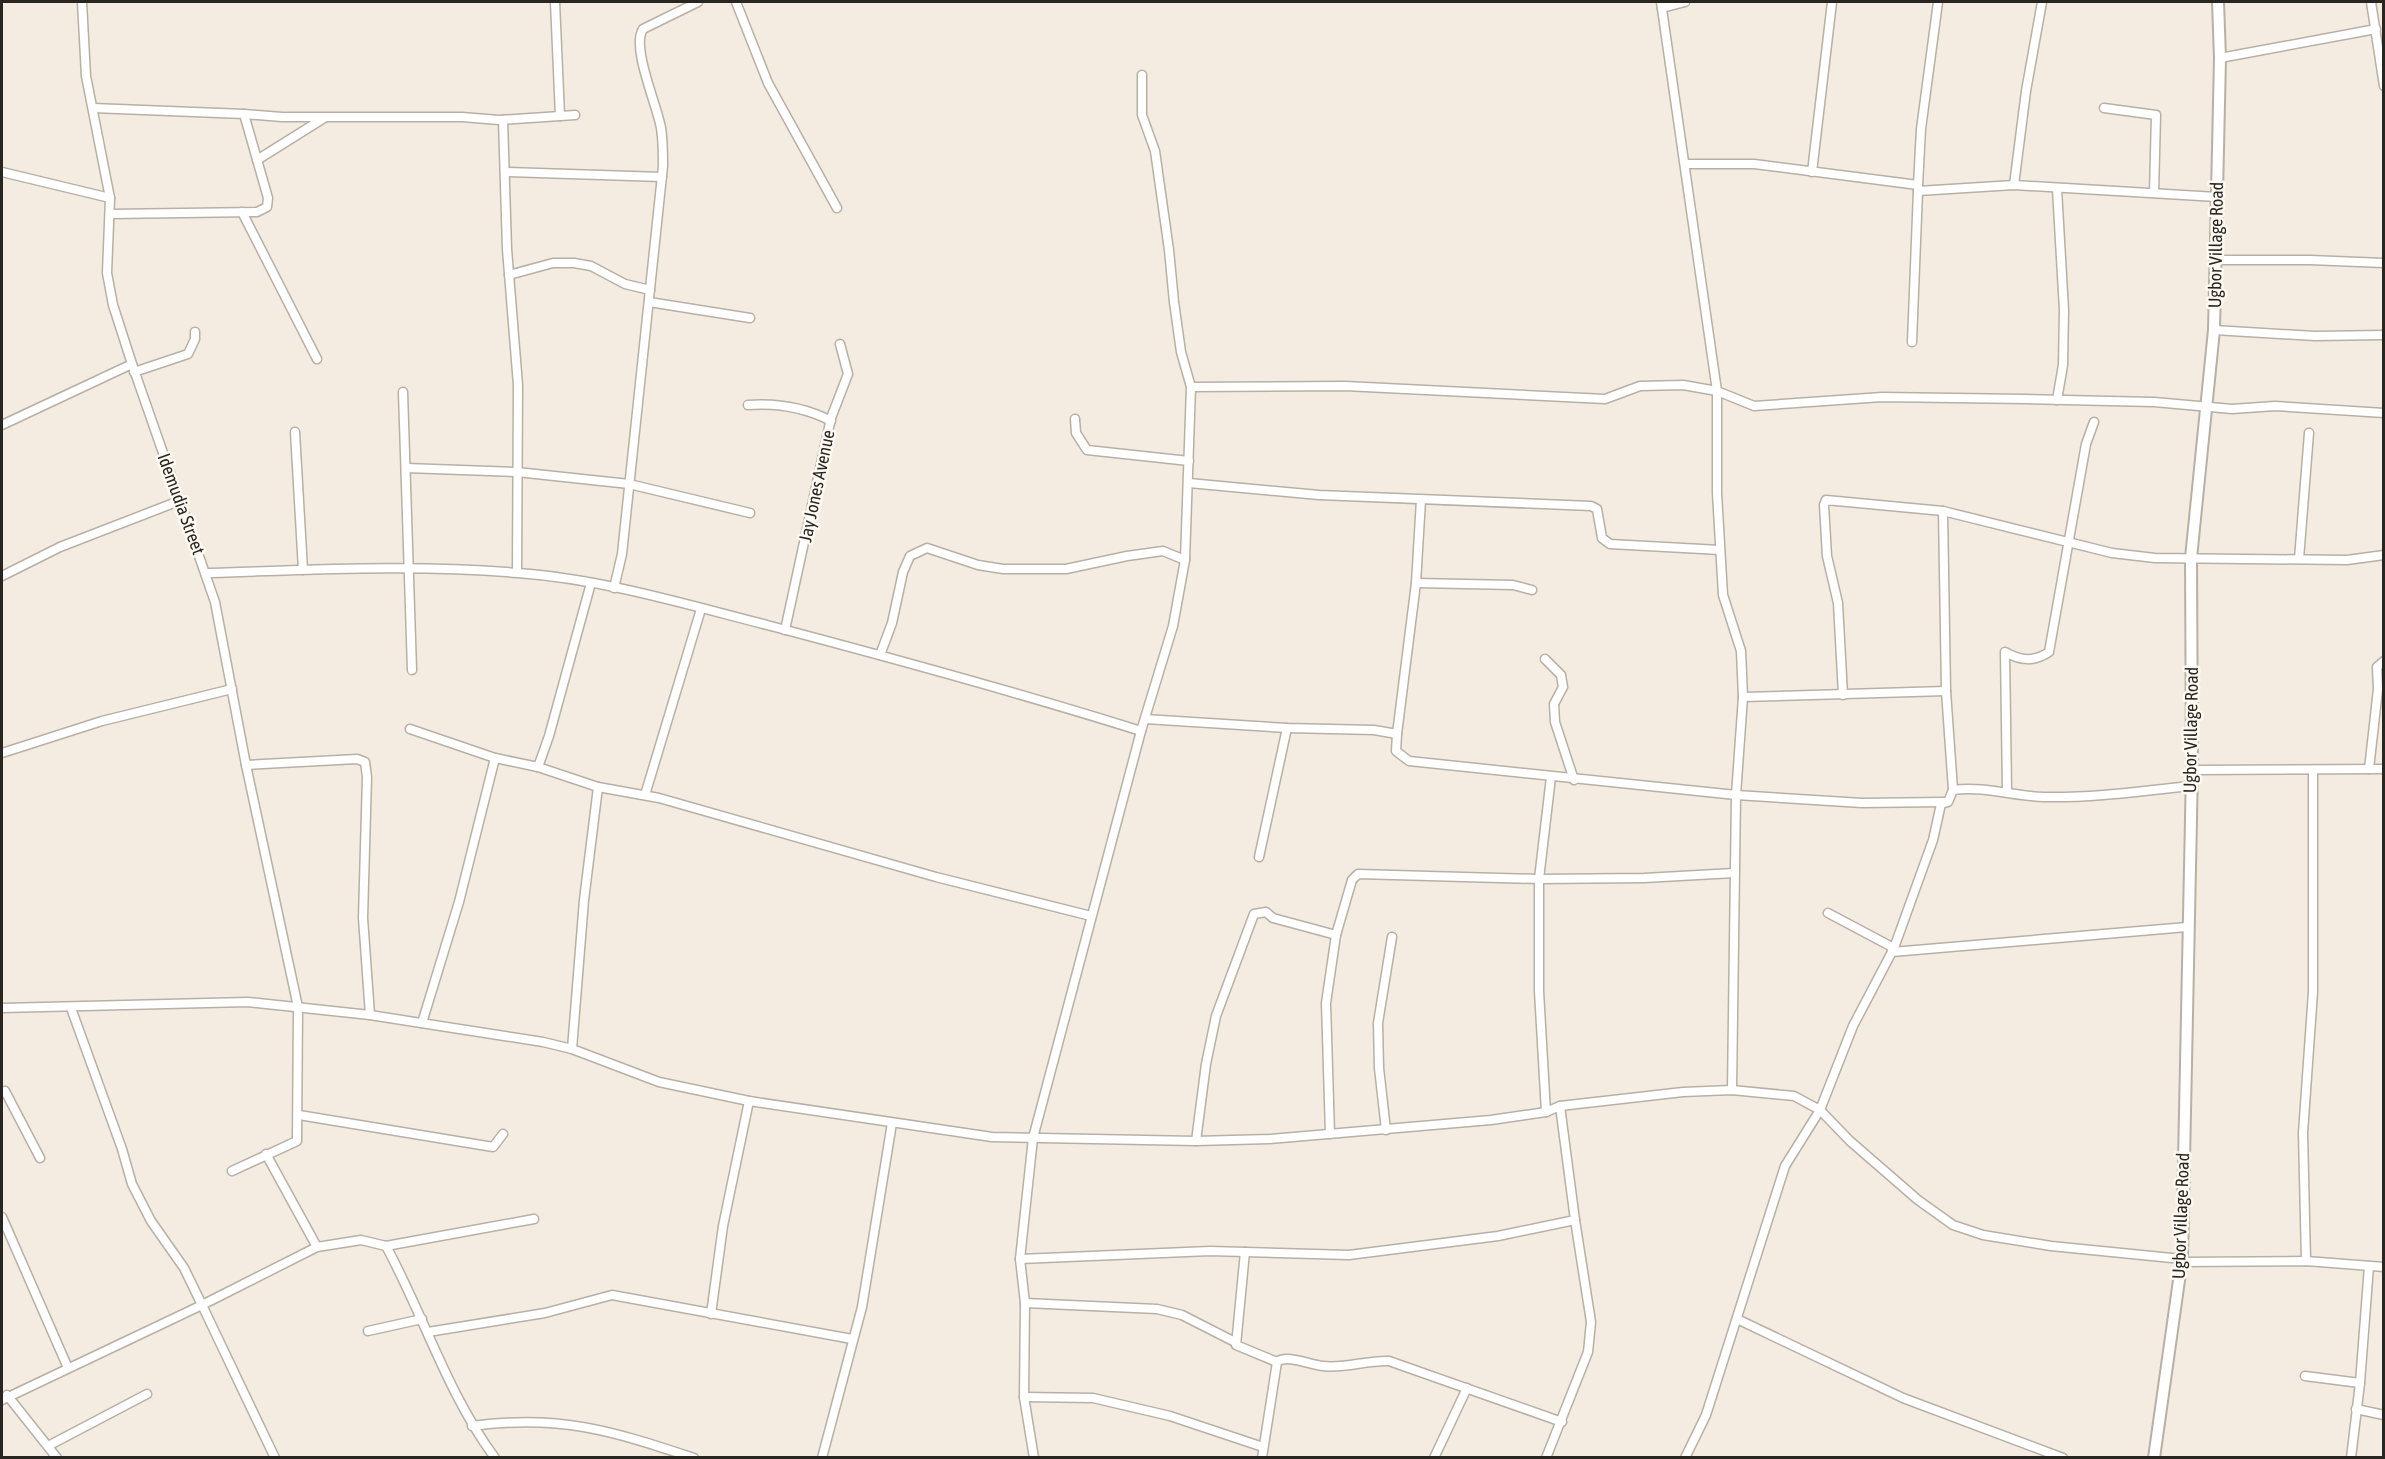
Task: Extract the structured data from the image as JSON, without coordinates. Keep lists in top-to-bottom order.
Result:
{
  "streets": {
    "street": ["Ugbor Village Road", "Jay Jones Avenue", "Idemudia Street"]
  }
}
